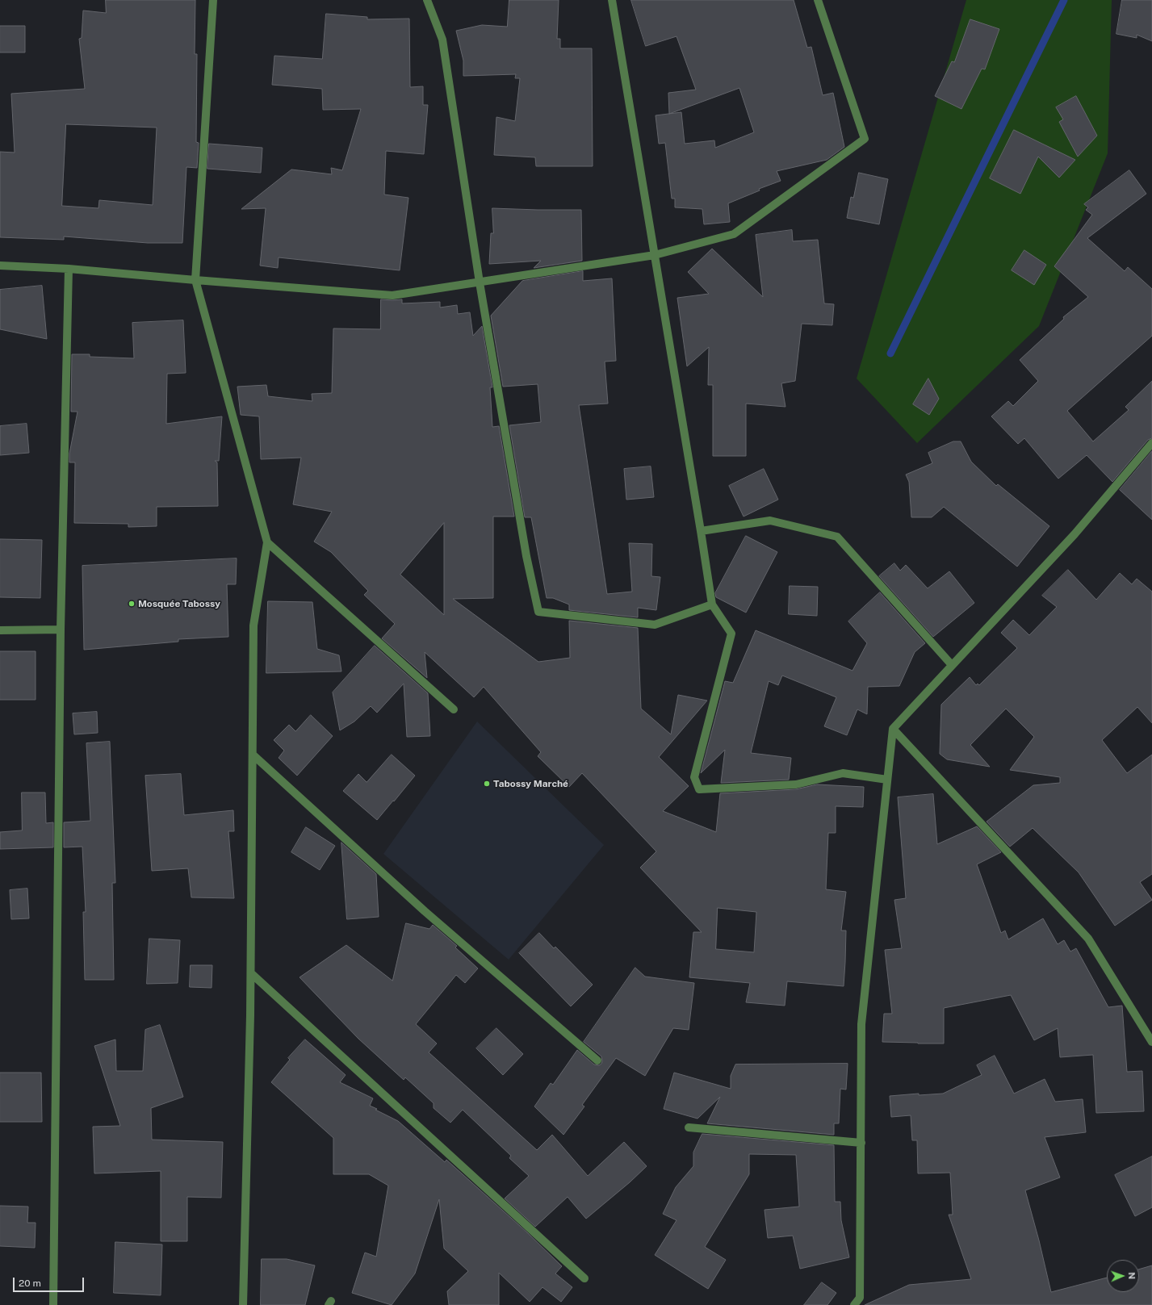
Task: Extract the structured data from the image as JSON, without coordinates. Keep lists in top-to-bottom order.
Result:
{
  "places": ["Mosquée Tabossy", "Tabossy Marché"],
  "scale_bar": "20 m",
  "north": "right"
}
